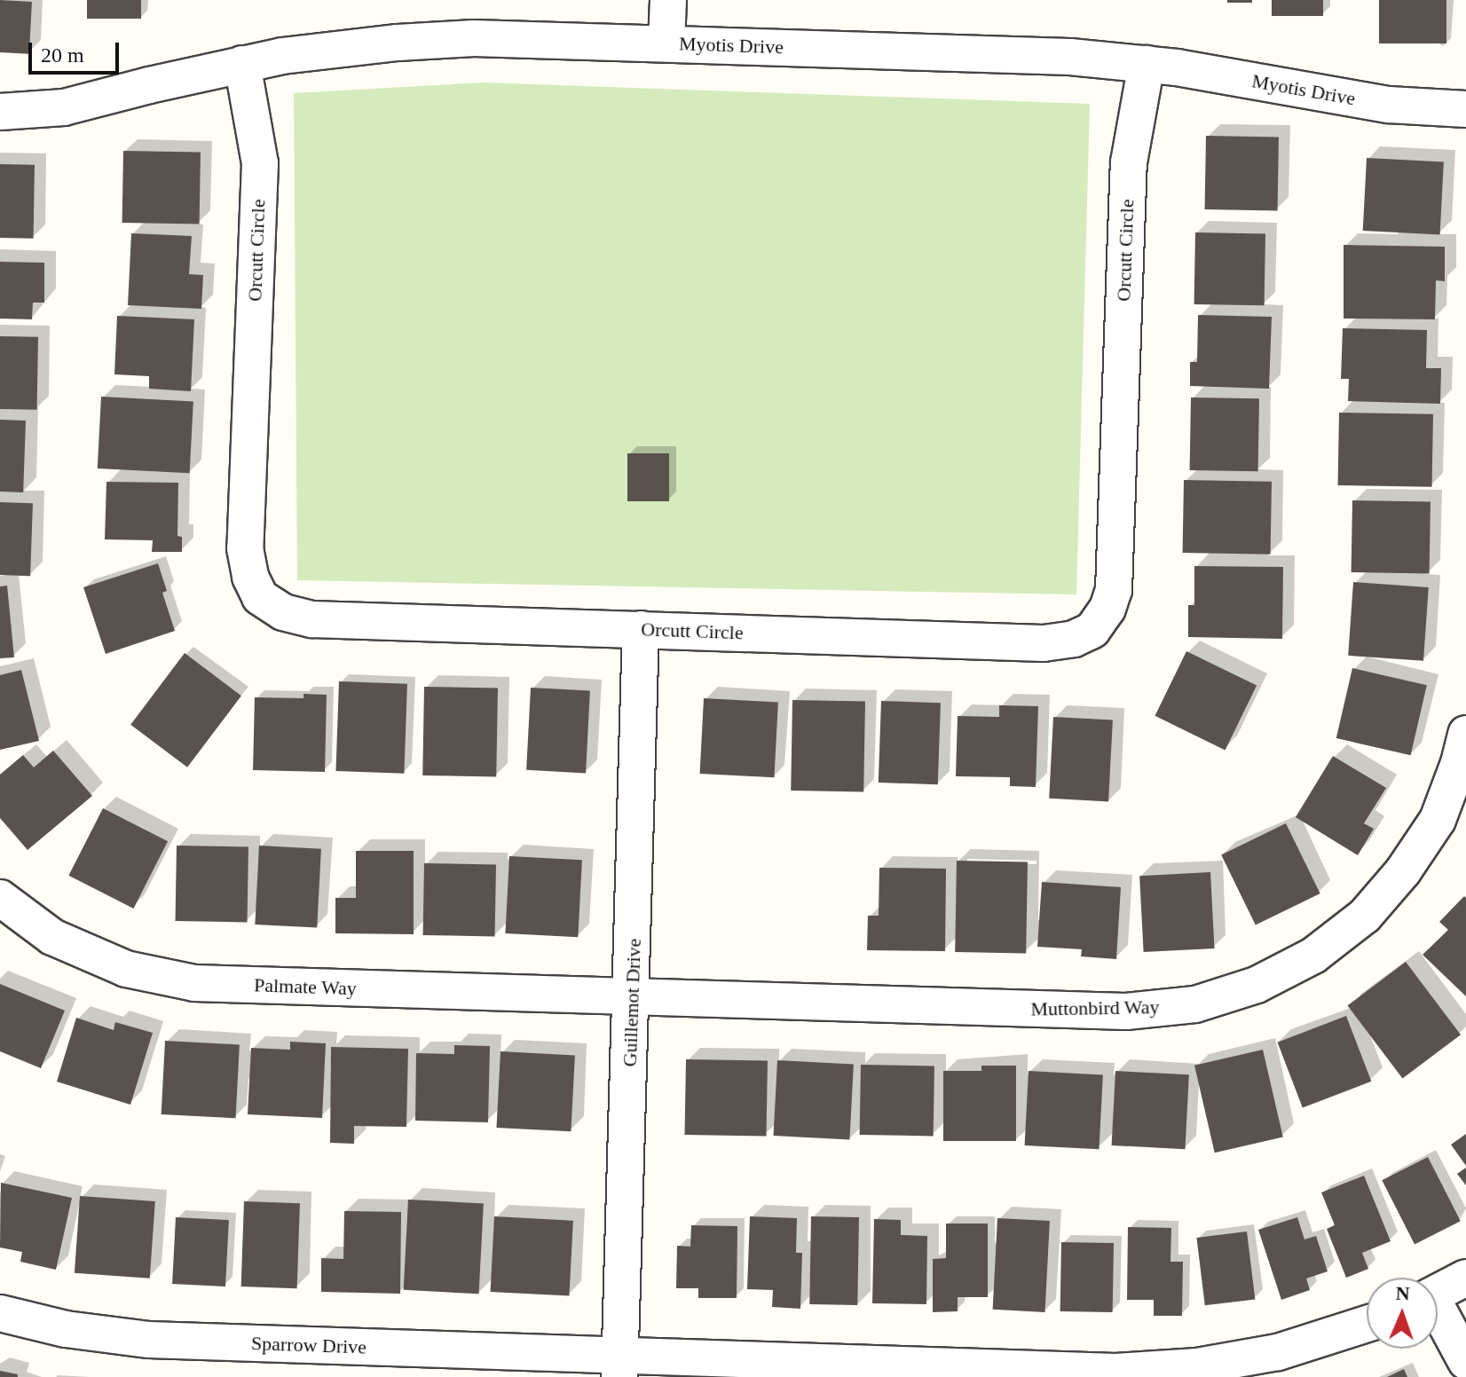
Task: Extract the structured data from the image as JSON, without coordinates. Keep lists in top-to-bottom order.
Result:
{
  "streets": {
    "street": [
      "Myotis Drive",
      "Orcutt Circle",
      "Palmate Way",
      "Guillemot Drive",
      "Muttonbird Way",
      "Sparrow Drive"
    ]
  },
  "crossings": [
    ["Myotis Drive", "Orcutt Circle"],
    ["Orcutt Circle", "Guillemot Drive"],
    ["Palmate Way", "Guillemot Drive"],
    ["Palmate Way", "Muttonbird Way"],
    ["Guillemot Drive", "Muttonbird Way"],
    ["Guillemot Drive", "Sparrow Drive"]
  ],
  "scale_bar": "20 m",
  "north": "top"
}
